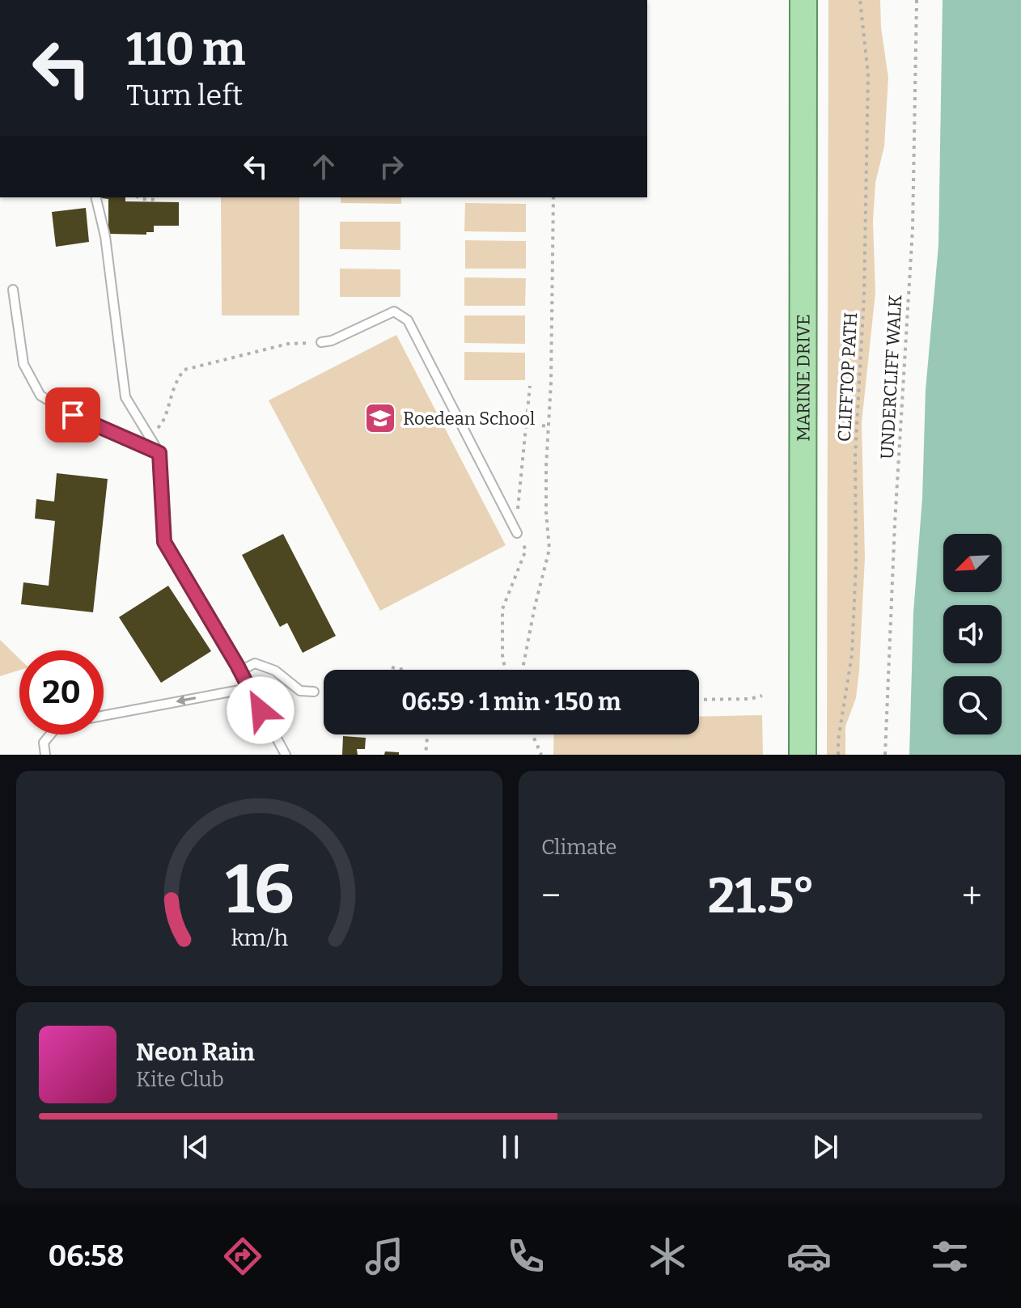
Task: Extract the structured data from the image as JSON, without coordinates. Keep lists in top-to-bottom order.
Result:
{
  "streets": {
    "main road": ["MARINE DRIVE"],
    "path": ["CLIFFTOP PATH", "UNDERCLIFF WALK"]
  },
  "places": {
    "school or university": ["Roedean School"]
  },
  "north": "bottom left",
  "page": {
    "turn": ["110 m", "Turn left"],
    "limit": "20",
    "trip": "06:59 · 1 min · 150 m",
    "tile": "Climate",
    "heat": ["−", "21.5°", "+"],
    "song": ["Neon Rain", "Kite Club"],
    "tabs": "06:58",
    "gauge": ["16", "km/h"]
  }
}
